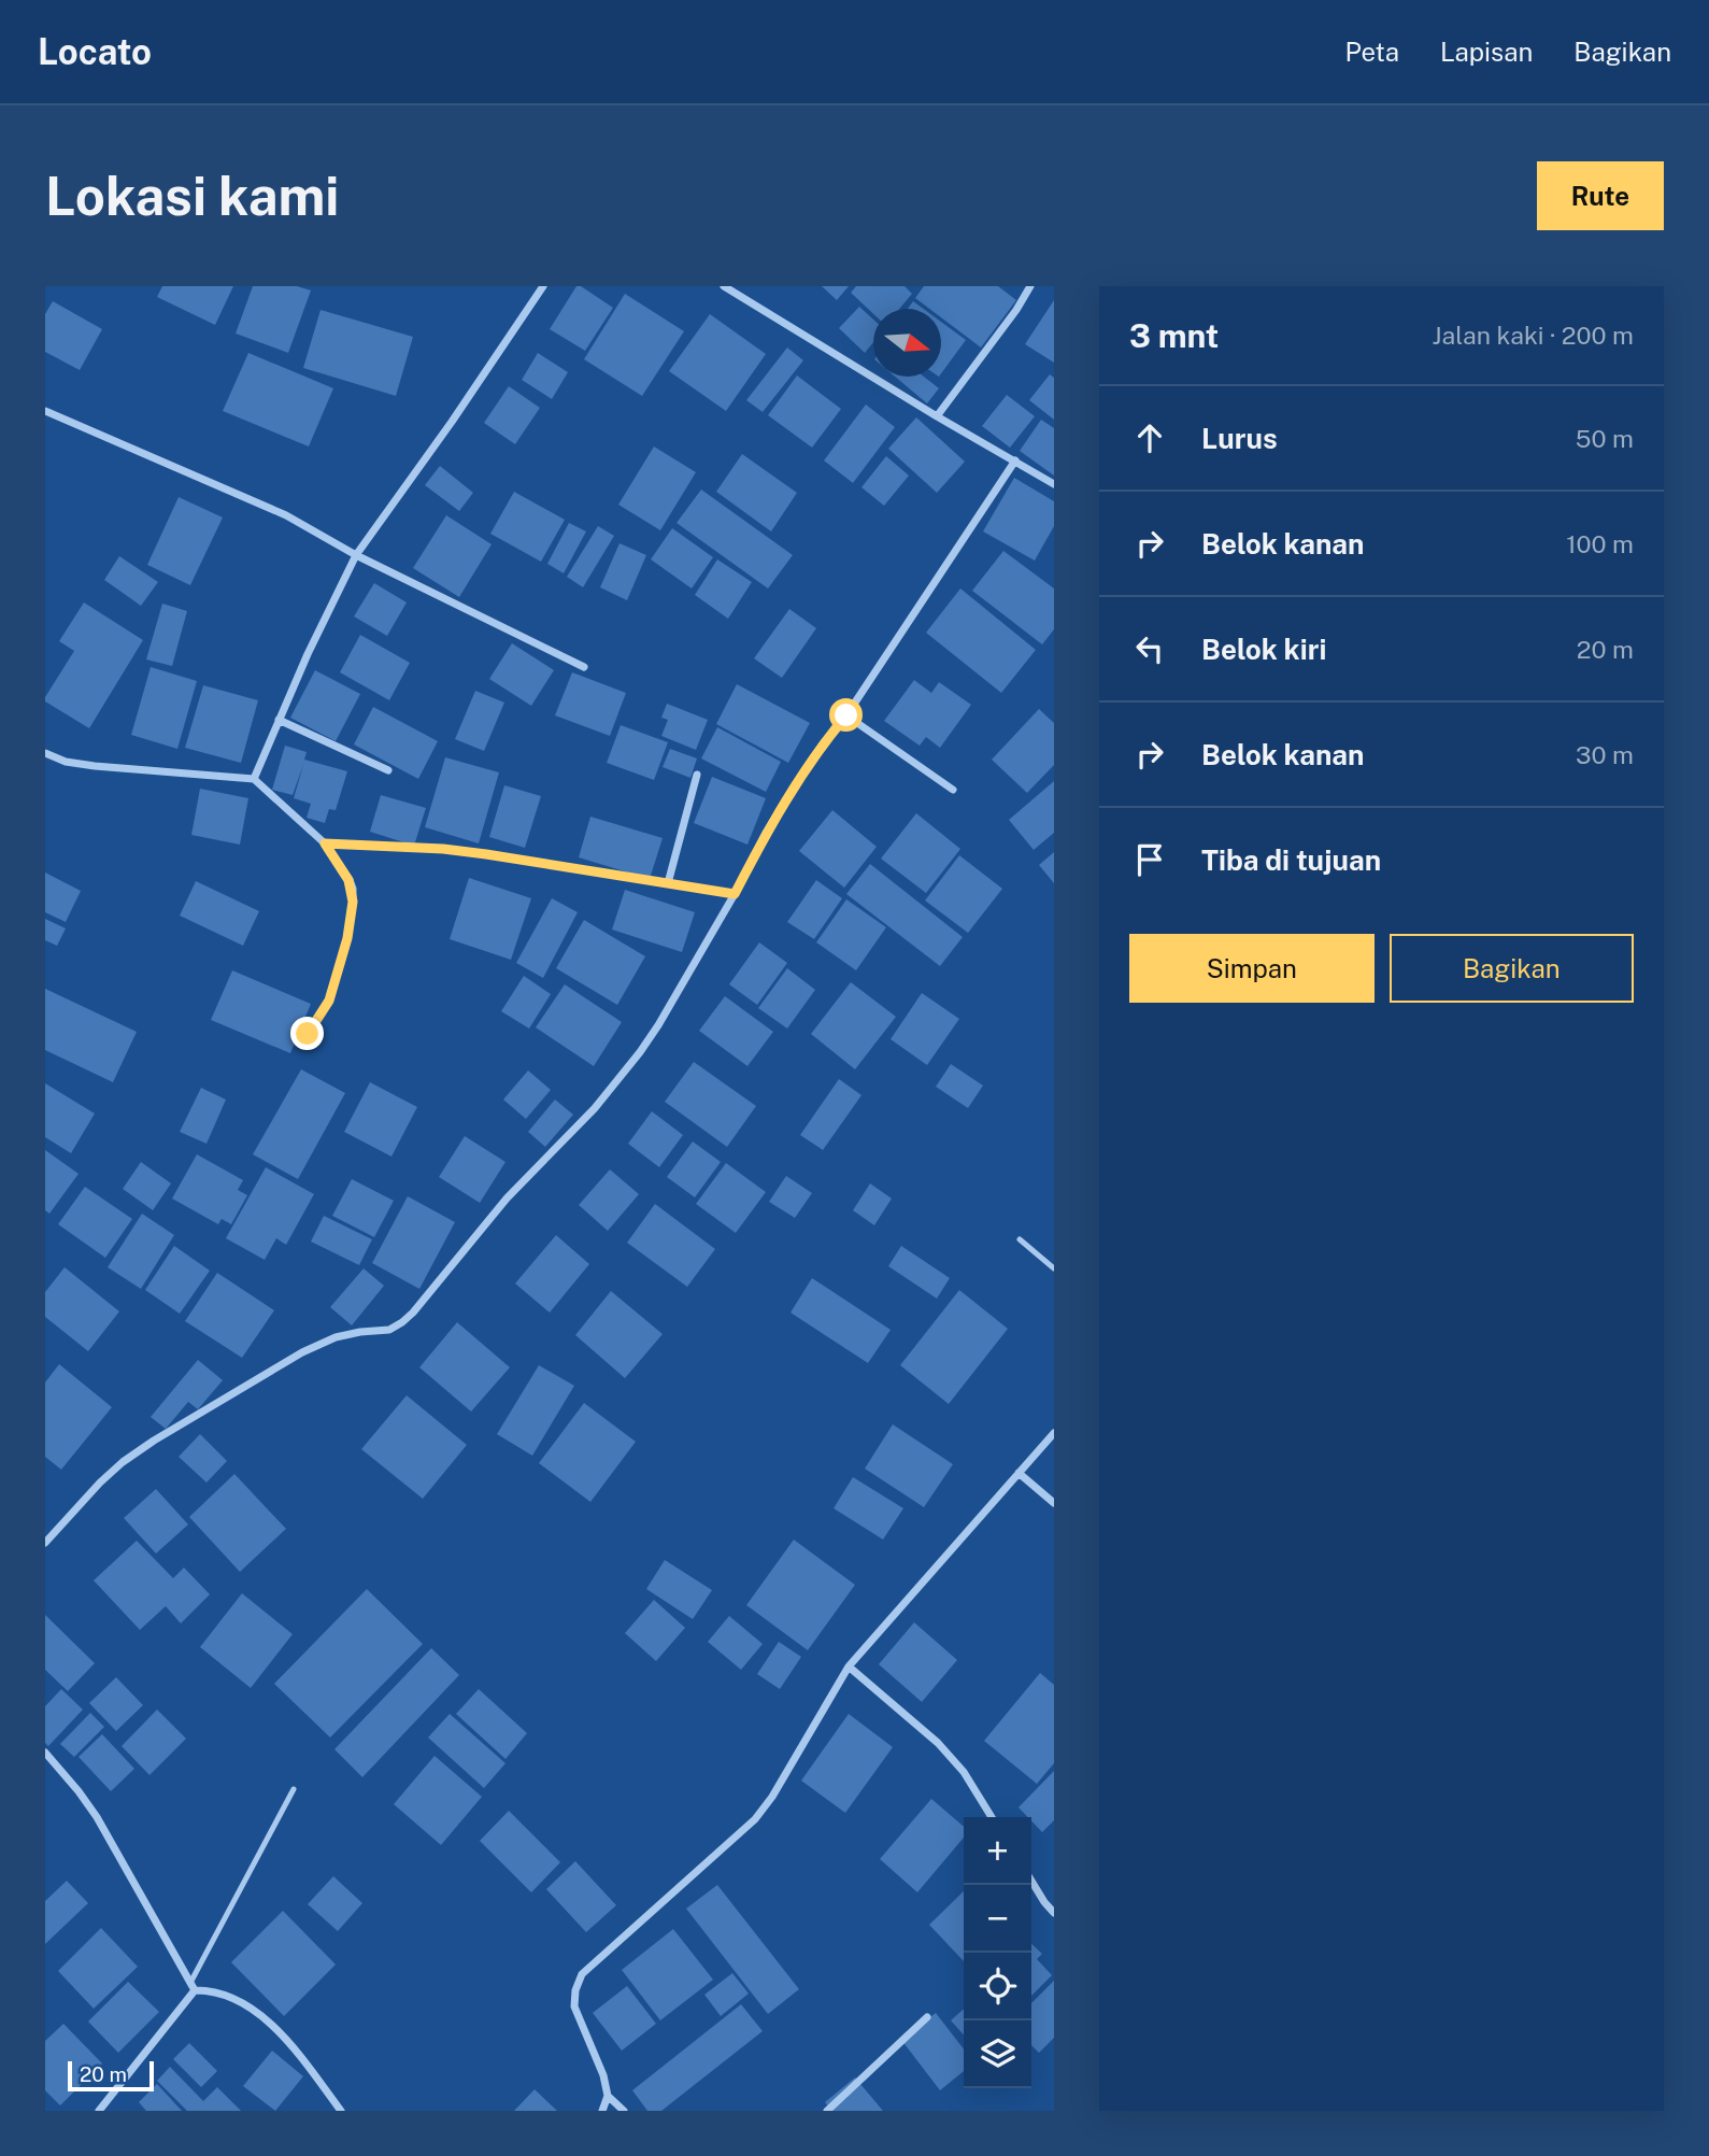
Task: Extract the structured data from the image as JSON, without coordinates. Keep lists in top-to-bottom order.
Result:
{
  "scale_bar": "20 m",
  "north": "right",
  "page": {
    "header": "Locato",
    "nav": ["Peta", "Lapisan", "Bagikan"],
    "buttons": [
      "Rute",
      ["Simpan", "Bagikan"]
    ],
    "title": "Lokasi kami",
    "heading": ["3 mnt", "Jalan kaki · 200 m"],
    "list": [
      ["Lurus", "50 m"],
      ["Belok kanan", "100 m"],
      ["Belok kiri", "20 m"],
      ["Belok kanan", "30 m"],
      "Tiba di tujuan"
    ],
    "map_buttons": ["+", "−"],
    "scale": "20 m"
  }
}
